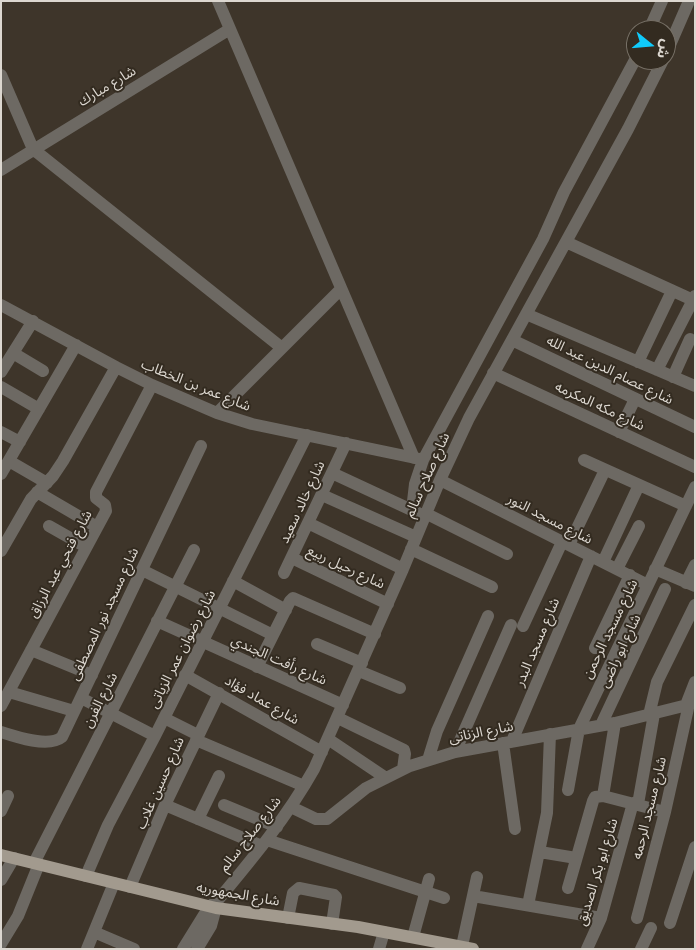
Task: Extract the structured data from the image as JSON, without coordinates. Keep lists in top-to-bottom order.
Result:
{
  "streets": {
    "main road": ["شارع الجمهوريه"],
    "street": [
      "شارع مبارك",
      "شارع عصام الدين عبد الله",
      "شارع عمر بن الخطاب",
      "شارع مكه المكرمه",
      "شارع صلاح سالم",
      "شارع خالد سعيد",
      "شارع مسجد النور",
      "شارع فتحي عبد الرزاق",
      "شارع رحيل ربيع",
      "شارع مسجد نور المصطفى",
      "شارع مسجد الرحمن",
      "شارع مسجد البدر",
      "شارع رضوان عمر الزياتى",
      "شارع ابو راضى",
      "شارع رأفت الجندي",
      "شارع الفرن",
      "شارع عماد فؤاد",
      "شارع الزناتى",
      "شارع حسين غلاب",
      "شارع مسجد الرحمه",
      "شارع ابو بكر الصديق"
    ]
  },
  "crossings": [
    ["شارع عصام الدين عبد الله", "شارع صلاح سالم"],
    ["شارع عمر بن الخطاب", "شارع خالد سعيد"],
    ["شارع عمر بن الخطاب", "شارع فتحي عبد الرزاق"],
    ["شارع عمر بن الخطاب", "شارع رضوان عمر الزياتى"],
    ["شارع مكه المكرمه", "شارع صلاح سالم"],
    ["شارع صلاح سالم", "شارع مسجد النور"],
    ["شارع صلاح سالم", "شارع رحيل ربيع"],
    ["شارع صلاح سالم", "شارع رأفت الجندي"],
    ["شارع صلاح سالم", "شارع عماد فؤاد"],
    ["شارع صلاح سالم", "شارع الزناتى"],
    ["شارع صلاح سالم", "شارع الجمهوريه"],
    ["شارع خالد سعيد", "شارع رحيل ربيع"],
    ["شارع مسجد النور", "شارع مسجد الرحمن"],
    ["شارع مسجد النور", "شارع مسجد البدر"],
    ["شارع مسجد الرحمن", "شارع الزناتى"],
    ["شارع مسجد البدر", "شارع الزناتى"],
    ["شارع رضوان عمر الزياتى", "شارع رأفت الجندي"],
    ["شارع رضوان عمر الزياتى", "شارع عماد فؤاد"],
    ["شارع رضوان عمر الزياتى", "شارع الجمهوريه"],
    ["شارع ابو راضى", "شارع الزناتى"],
    ["شارع رأفت الجندي", "شارع الفرن"],
    ["شارع الفرن", "شارع الجمهوريه"],
    ["شارع عماد فؤاد", "شارع حسين غلاب"],
    ["شارع الزناتى", "شارع مسجد الرحمه"],
    ["شارع الزناتى", "شارع ابو بكر الصديق"],
    ["شارع حسين غلاب", "شارع الجمهوريه"]
  ],
  "north": "right"
}
